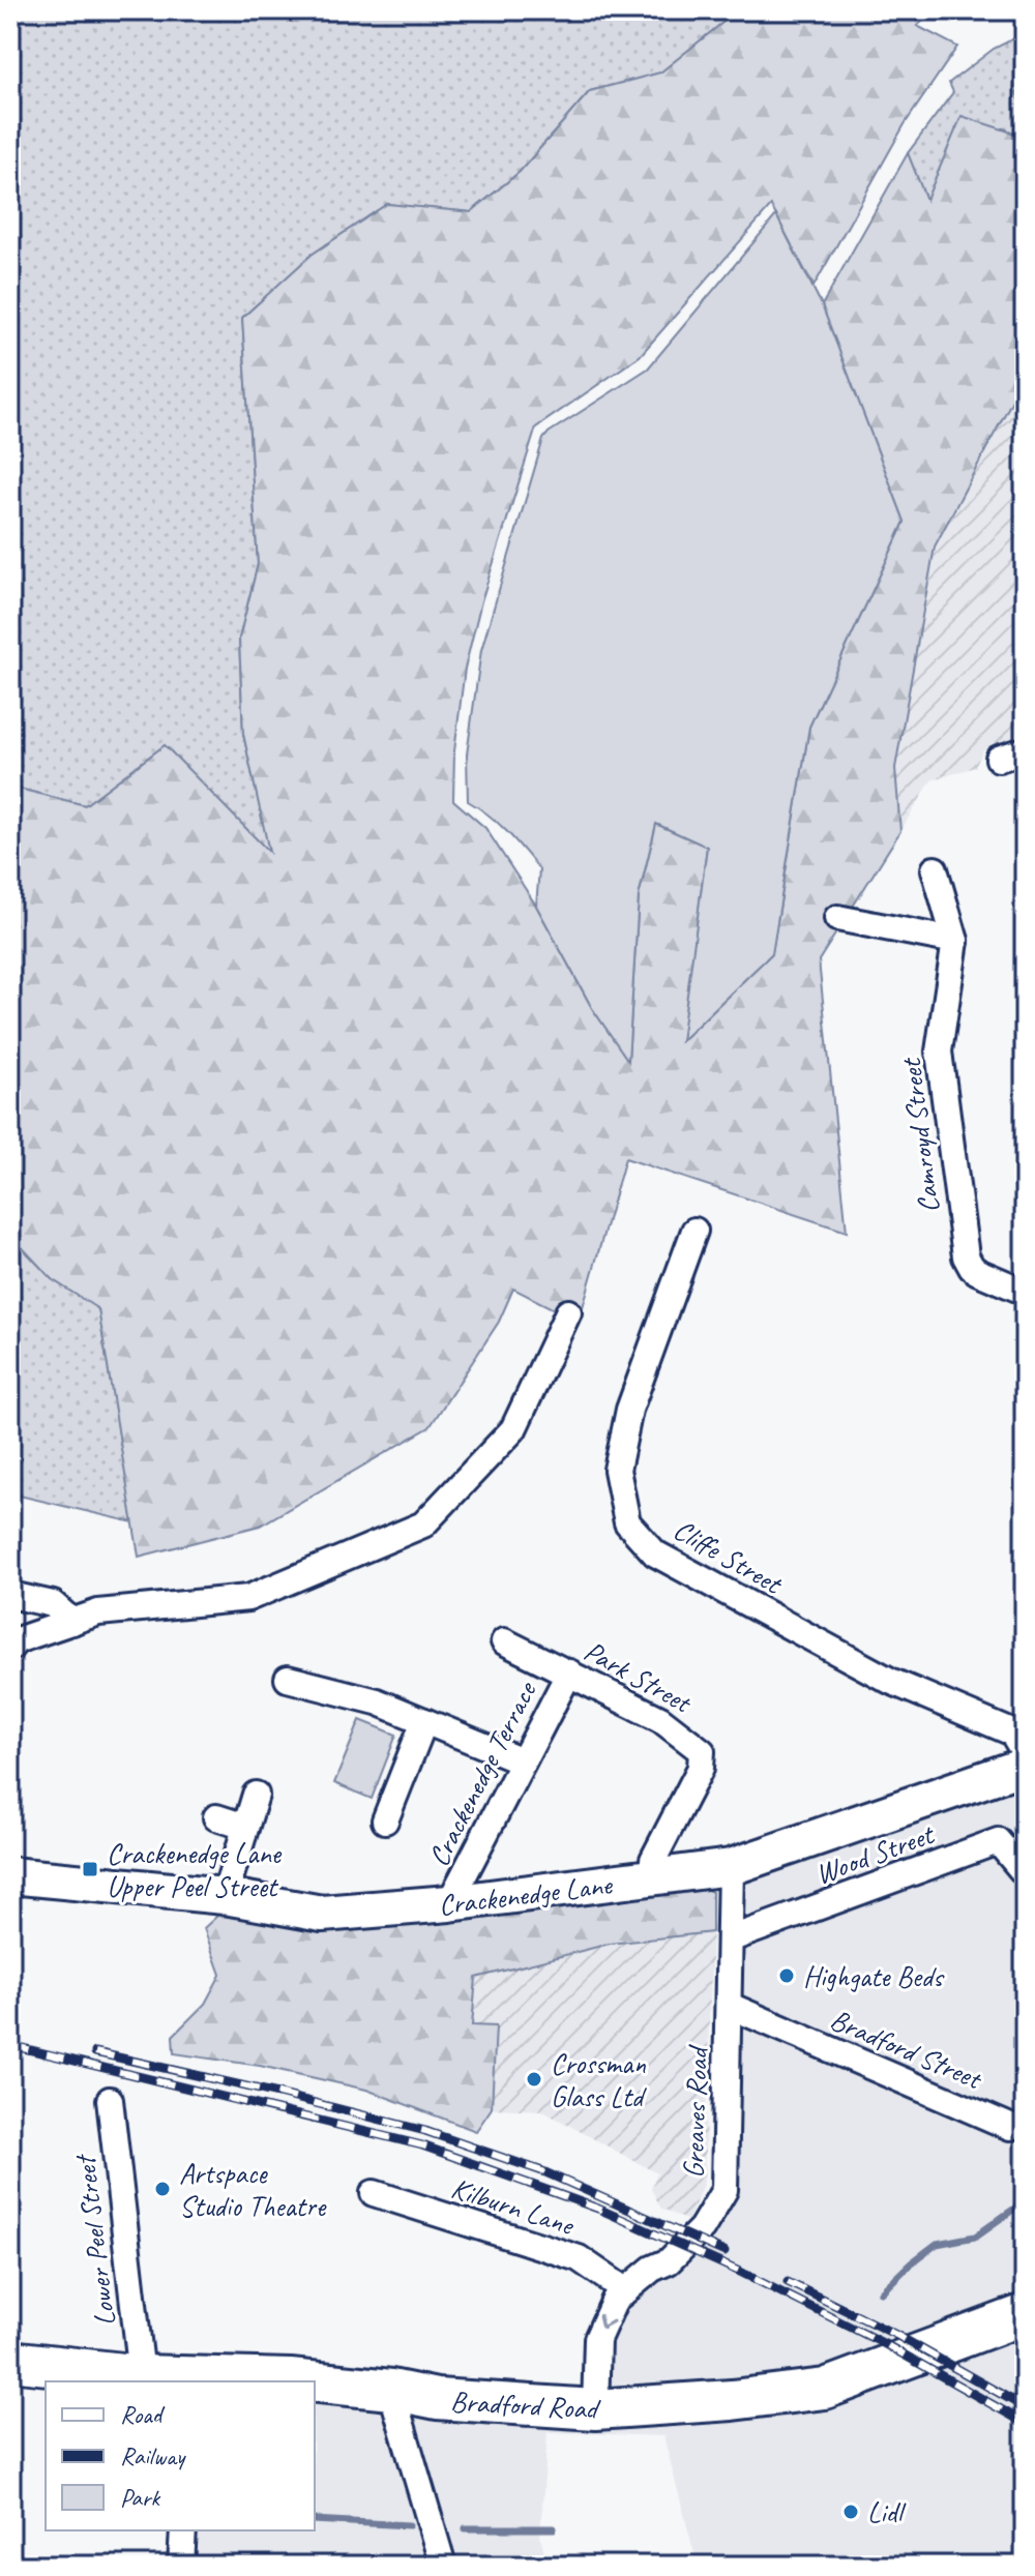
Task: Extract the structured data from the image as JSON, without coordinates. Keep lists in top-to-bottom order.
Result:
{
  "streets": {
    "main road": ["Bradford Road"],
    "street": [
      "Camroyd Street",
      "Cliffe Street",
      "Park Street",
      "Crackenedge Terrace",
      "Wood Street",
      "Crackenedge Lane",
      "Bradford Street",
      "Greaves Road",
      "Kilburn Lane",
      "Lower Peel Street"
    ]
  },
  "crossings": [
    ["Park Street", "Crackenedge Terrace"],
    ["Park Street", "Crackenedge Lane"],
    ["Crackenedge Terrace", "Crackenedge Lane"],
    ["Wood Street", "Greaves Road"],
    ["Crackenedge Lane", "Greaves Road"],
    ["Bradford Street", "Greaves Road"],
    ["Greaves Road", "Kilburn Lane"],
    ["Greaves Road", "Bradford Road"],
    ["Lower Peel Street", "Bradford Road"]
  ],
  "places": {
    "transit": ["Crackenedge Lane Upper Peel Street"],
    "other": [
      "Highgate Beds",
      "Crossman Glass Ltd",
      "Artspace Studio Theatre",
      "Lidl"
    ]
  },
  "legend": ["Road", "Railway", "Park"]
}
